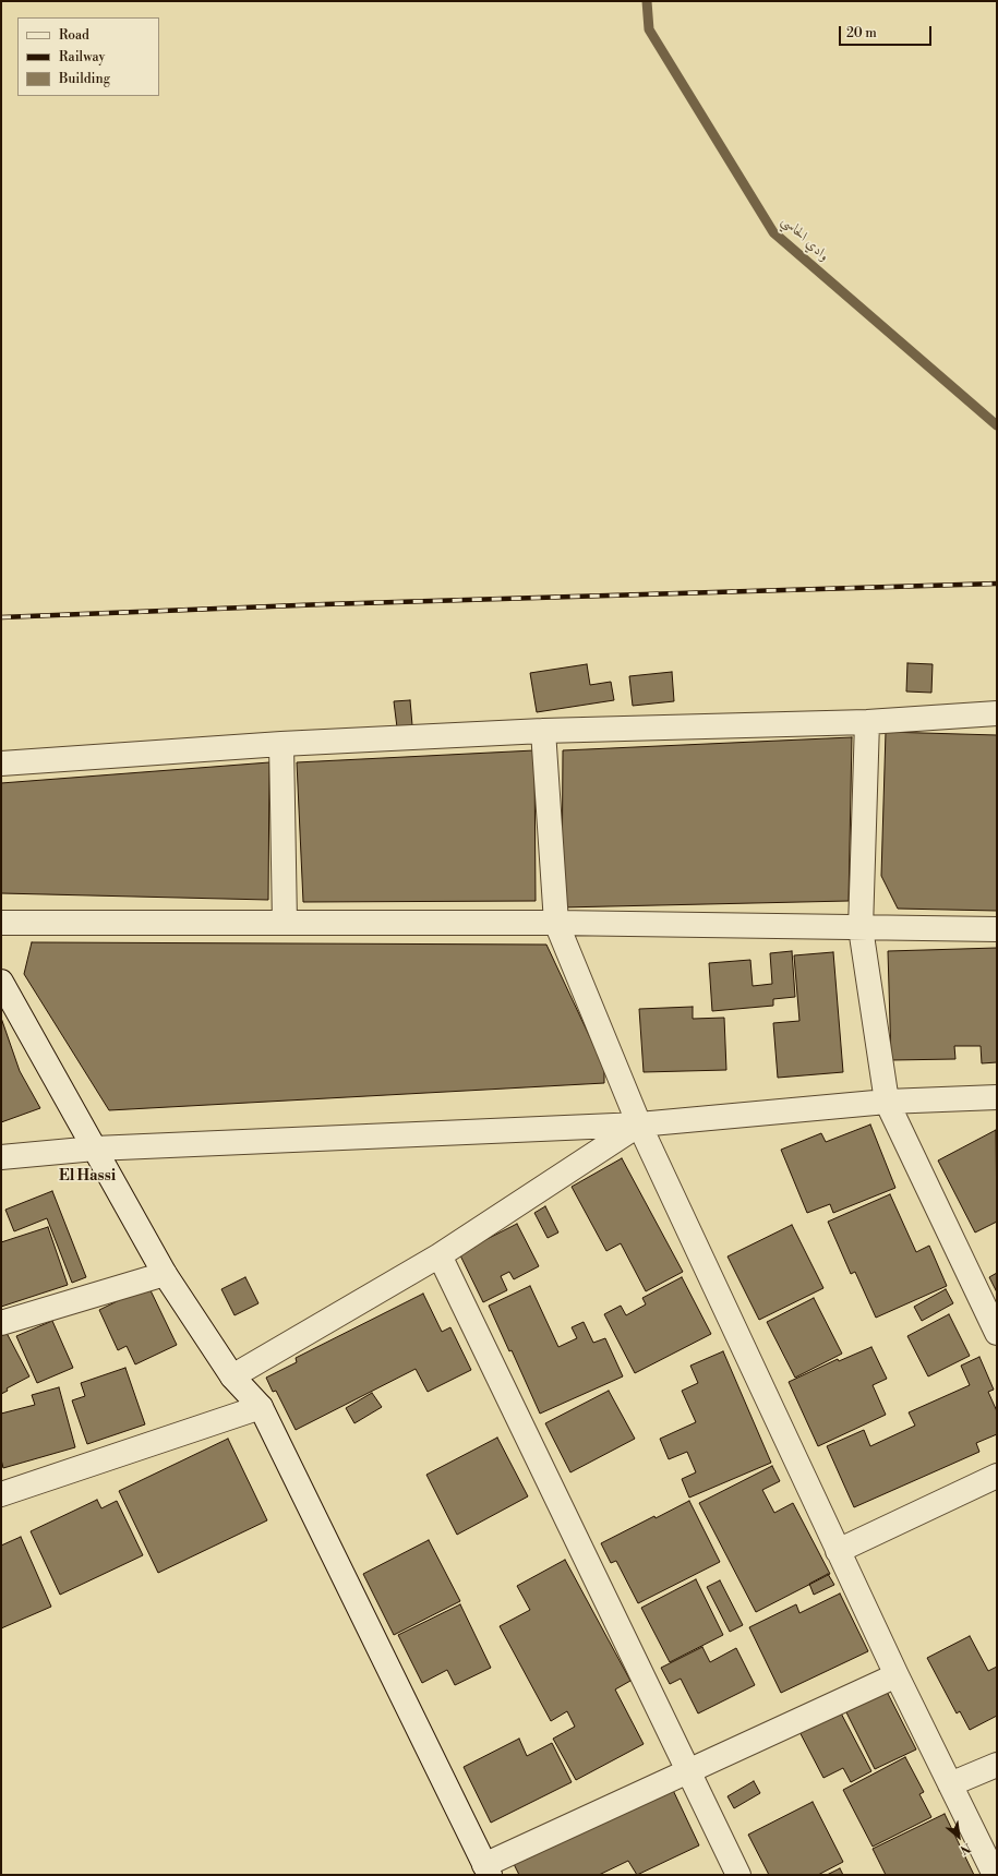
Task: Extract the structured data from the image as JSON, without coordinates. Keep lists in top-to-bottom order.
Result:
{
  "districts": ["El Hassi"],
  "water": ["وادي الحاسي"],
  "legend": ["Road", "Railway", "Building"],
  "scale_bar": "20 m",
  "north": "bottom right"
}
